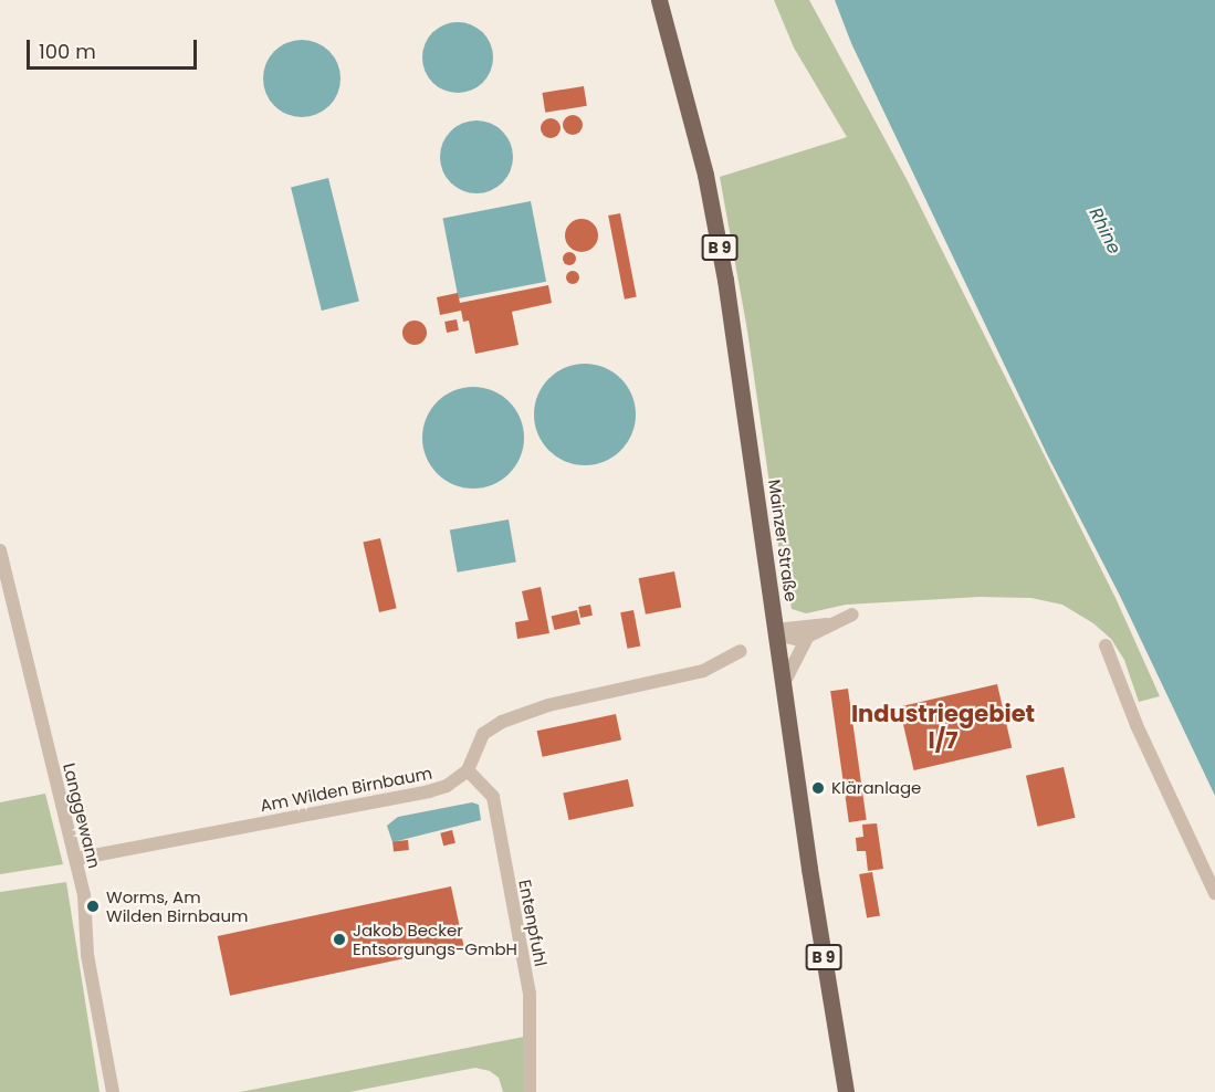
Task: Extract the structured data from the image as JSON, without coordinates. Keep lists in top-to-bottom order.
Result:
{
  "streets": {
    "main road": ["B 9", "Mainzer Straße"],
    "street": ["Am Wilden Birnbaum", "Langgewann", "Entenpfuhl"]
  },
  "crossings": [
    ["Am Wilden Birnbaum", "Langgewann"],
    ["Am Wilden Birnbaum", "Entenpfuhl"]
  ],
  "districts": ["Industriegebiet I/7"],
  "water": ["Rhine"],
  "places": ["Kläranlage", "Worms, Am Wilden Birnbaum", "Jakob Becker Entsorgungs-GmbH"],
  "scale_bar": "100 m"
}
